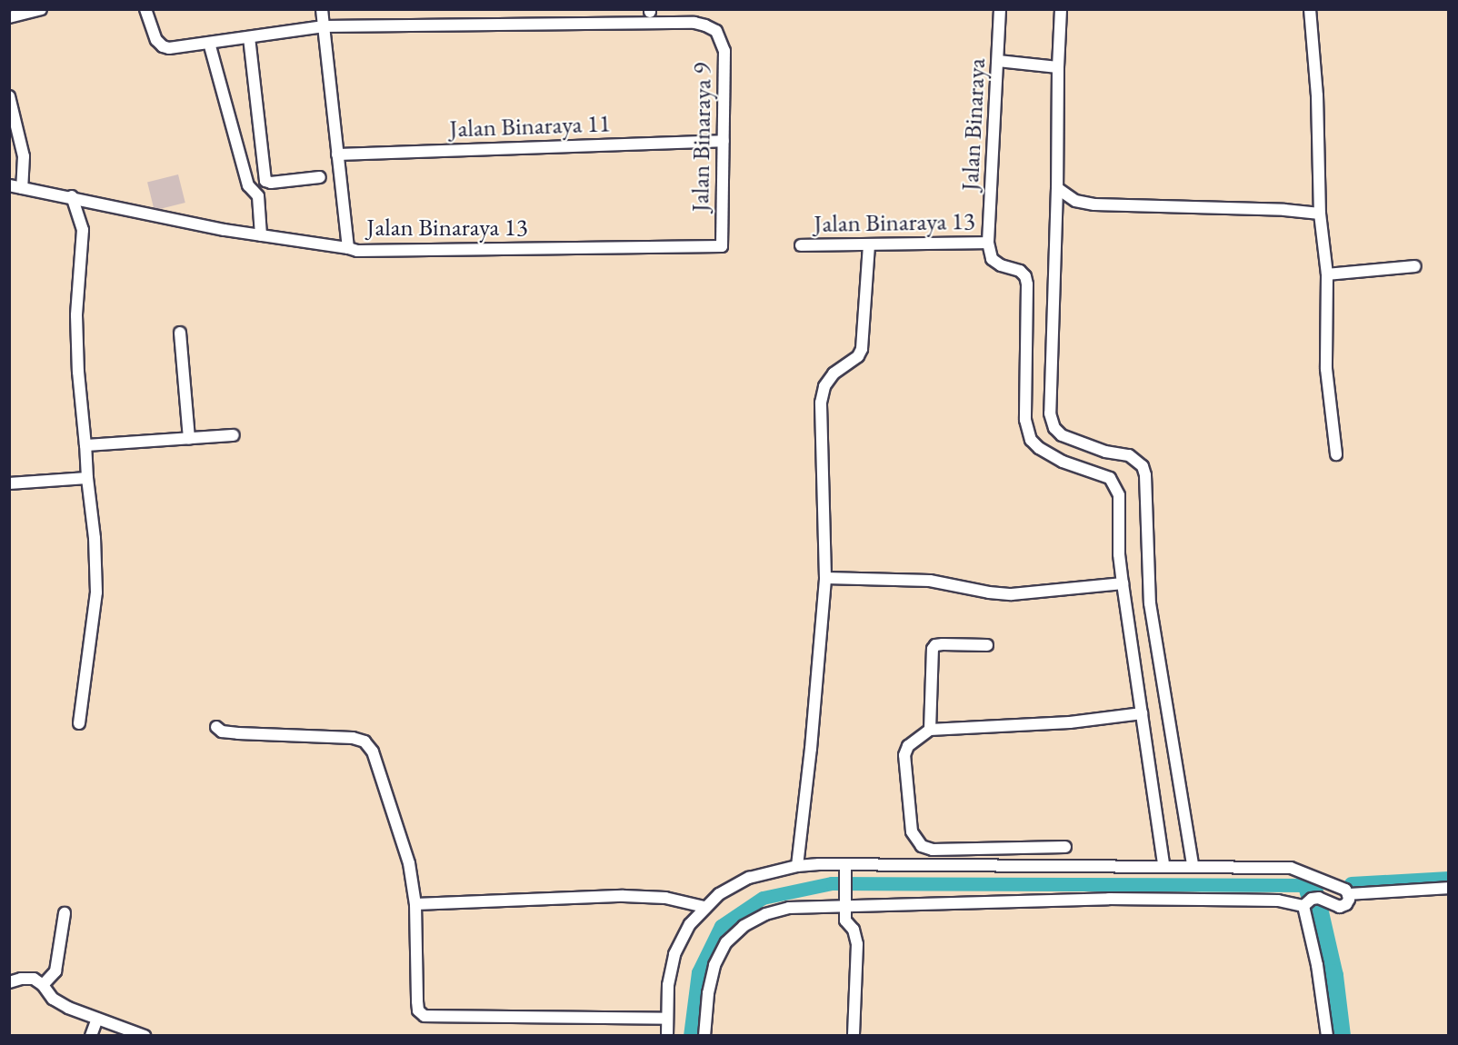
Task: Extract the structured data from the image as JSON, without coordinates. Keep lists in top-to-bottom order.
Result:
{
  "streets": {
    "street": [
      "Jalan Binaraya",
      "Jalan Binaraya 11",
      "Jalan Binaraya 9",
      "Jalan Binaraya 13"
    ]
  },
  "crossings": [
    ["Jalan Binaraya", "Jalan Binaraya 13"],
    ["Jalan Binaraya 11", "Jalan Binaraya 9"],
    ["Jalan Binaraya 11", "Jalan Binaraya 13"],
    ["Jalan Binaraya 9", "Jalan Binaraya 13"]
  ]
}
